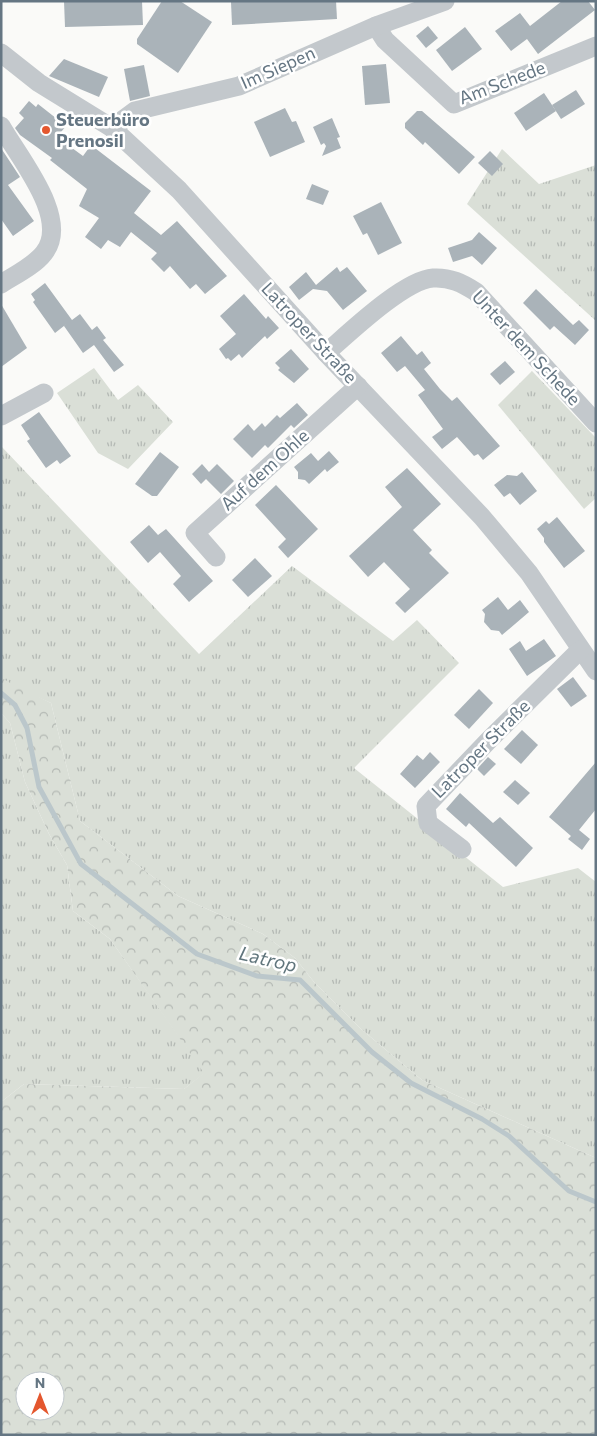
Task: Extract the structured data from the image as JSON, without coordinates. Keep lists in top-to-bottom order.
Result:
{
  "streets": {
    "street": [
      "Im Siepen",
      "Am Schede",
      "Latroper Straße",
      "Unter dem Schede",
      "Auf dem Ohle"
    ]
  },
  "crossings": [
    ["Im Siepen", "Am Schede"],
    ["Im Siepen", "Latroper Straße"],
    ["Latroper Straße", "Unter dem Schede"],
    ["Latroper Straße", "Auf dem Ohle"]
  ],
  "water": ["Latrop"],
  "places": ["Steuerbüro Prenosil"],
  "north": "top"
}
